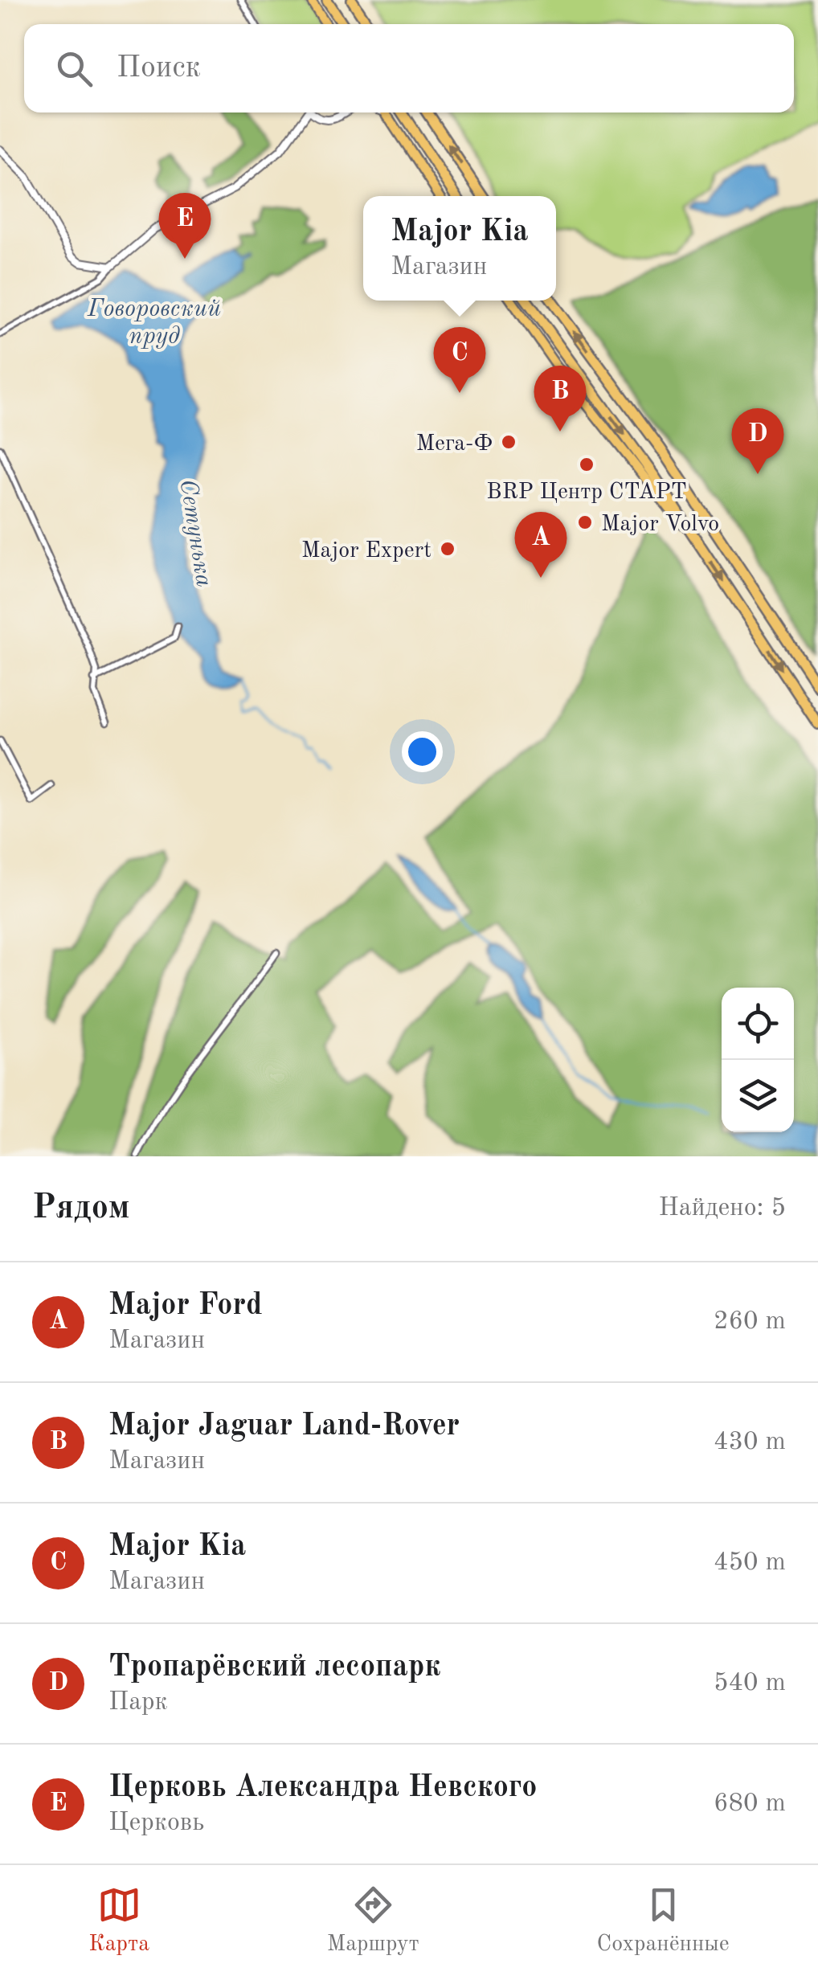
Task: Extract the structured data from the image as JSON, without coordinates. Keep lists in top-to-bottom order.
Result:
{
  "water": ["Говоровский пруд", "Сетунька"],
  "places": [
    "Мега-Ф",
    "BRP Центр СТАРТ",
    "Major Volvo",
    "Major Expert"
  ],
  "page": {
    "search": "Поиск",
    "pins": [
      "E",
      "C",
      "B",
      "D",
      "A"
    ],
    "popup": ["Major Kia", "Магазин"],
    "heading": ["Рядом", "Найдено: 5"],
    "list": [
      {
        "mark": "A",
        "name": "Major Ford",
        "note": "Магазин",
        "value": "260 m"
      },
      {
        "mark": "B",
        "name": "Major Jaguar Land-Rover",
        "note": "Магазин",
        "value": "430 m"
      },
      {
        "mark": "C",
        "name": "Major Kia",
        "note": "Магазин",
        "value": "450 m"
      },
      {
        "mark": "D",
        "name": "Тропарёвский лесопарк",
        "note": "Парк",
        "value": "540 m"
      },
      {
        "mark": "E",
        "name": "Церковь Александра Невского",
        "note": "Церковь",
        "value": "680 m"
      }
    ],
    "nav": ["Карта", "Маршрут", "Сохранённые"]
  }
}
